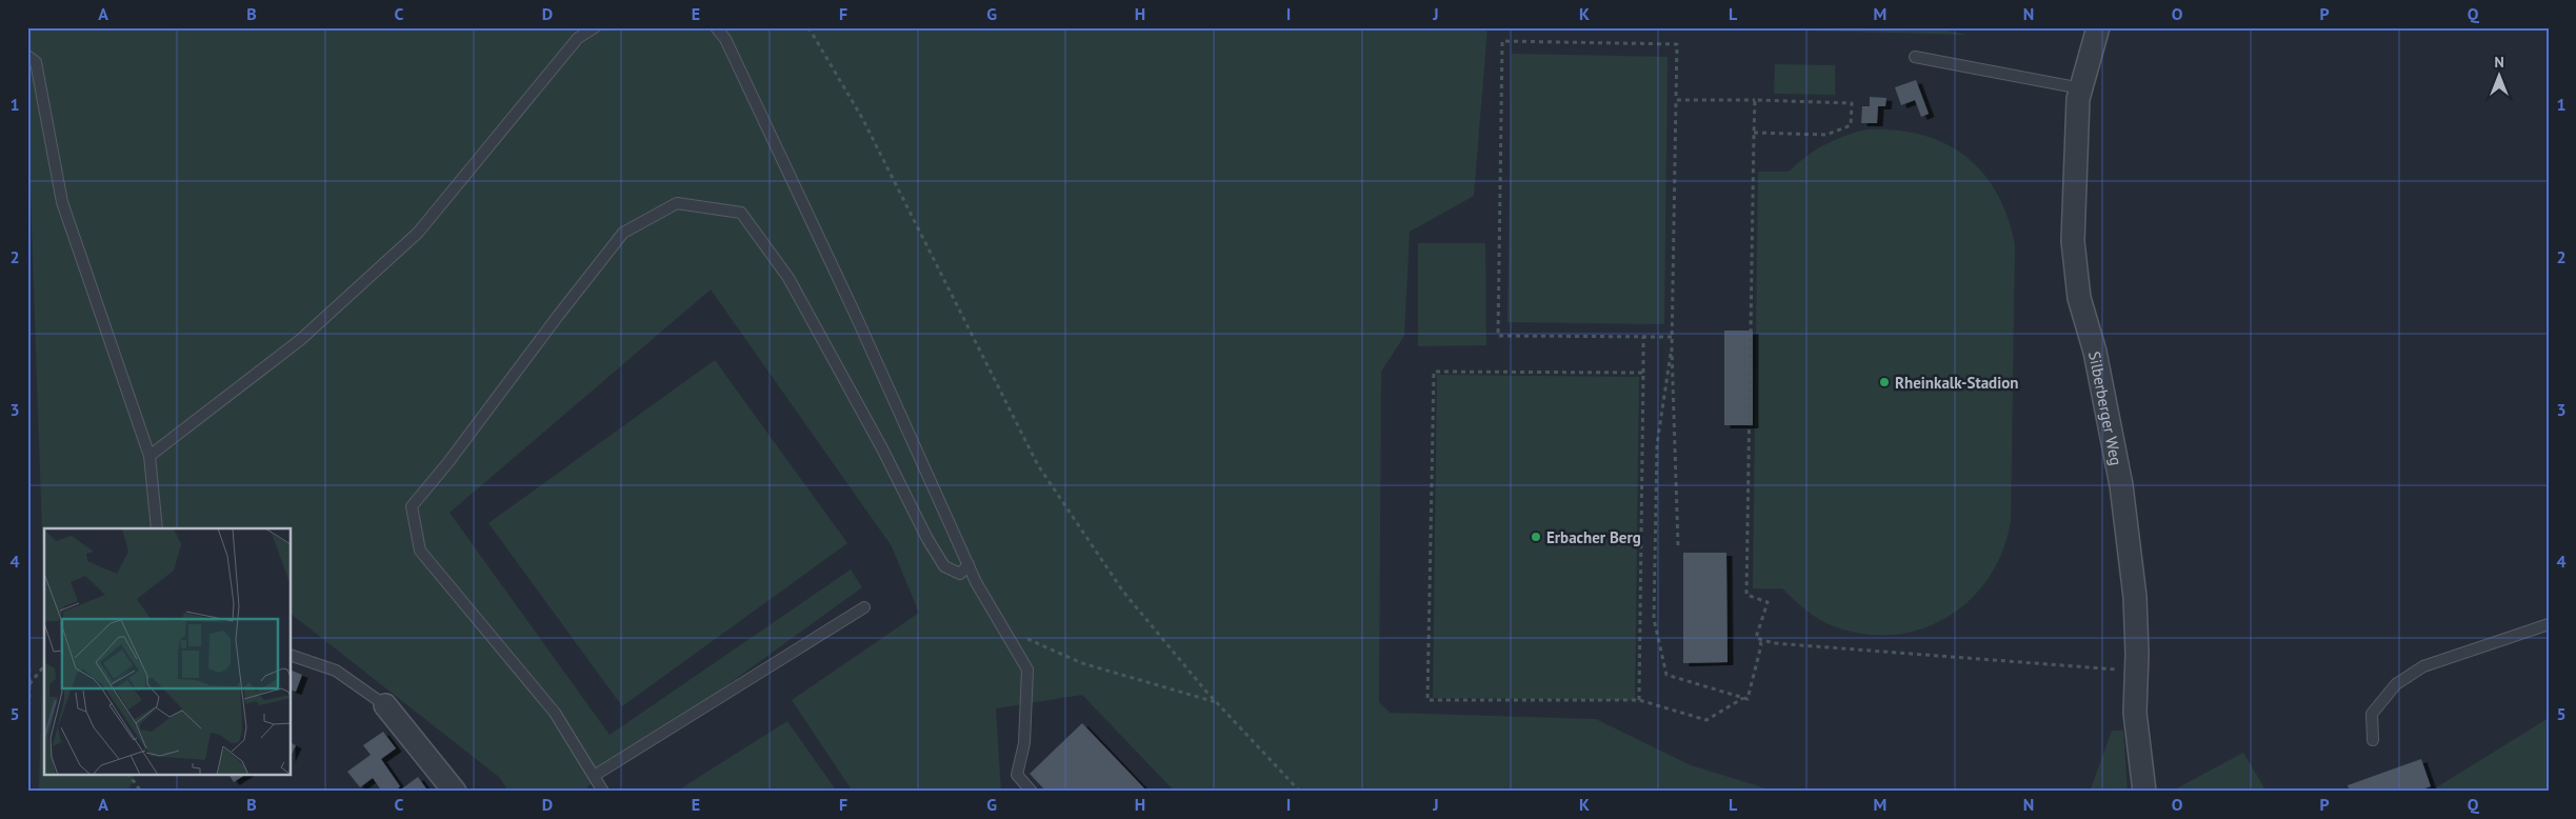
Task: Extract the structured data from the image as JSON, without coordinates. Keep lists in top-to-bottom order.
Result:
{
  "streets": {
    "street": ["Silberberger Weg"]
  },
  "places": ["Rheinkalk-Stadion", "Erbacher Berg"],
  "north": "top",
  "grid": {
    "columns": [
      "A",
      "B",
      "C",
      "D",
      "E",
      "F",
      "G",
      "H",
      "I",
      "J",
      "K",
      "L",
      "M",
      "N",
      "O",
      "P",
      "Q"
    ],
    "rows": [
      "1",
      "2",
      "3",
      "4",
      "5"
    ]
  }
}
